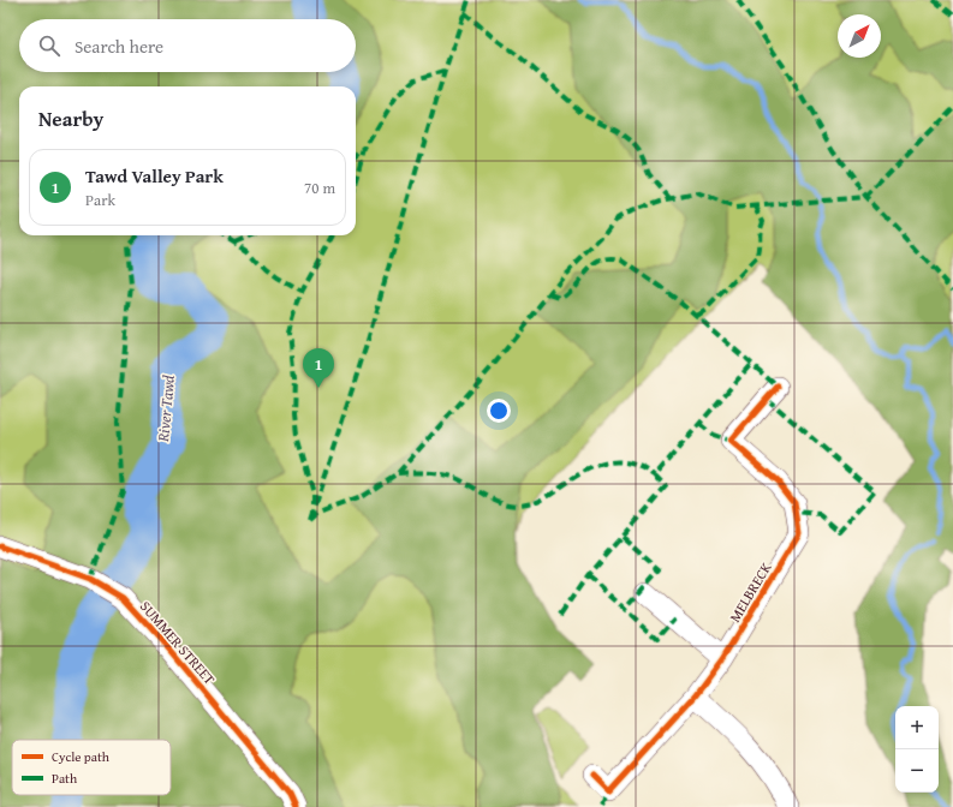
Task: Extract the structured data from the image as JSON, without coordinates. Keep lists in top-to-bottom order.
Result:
{
  "streets": {
    "street": ["MELBRECK", "SUMMER STREET"]
  },
  "water": ["River Tawd"],
  "legend": ["Cycle path", "Path"],
  "north": "top right",
  "page": {
    "search": "Search here",
    "heading": "Nearby",
    "list": [
      {
        "mark": "1",
        "name": "Tawd Valley Park",
        "note": "Park",
        "value": "70 m"
      }
    ],
    "pins": "1",
    "map_buttons": ["+", "−"]
  }
}
